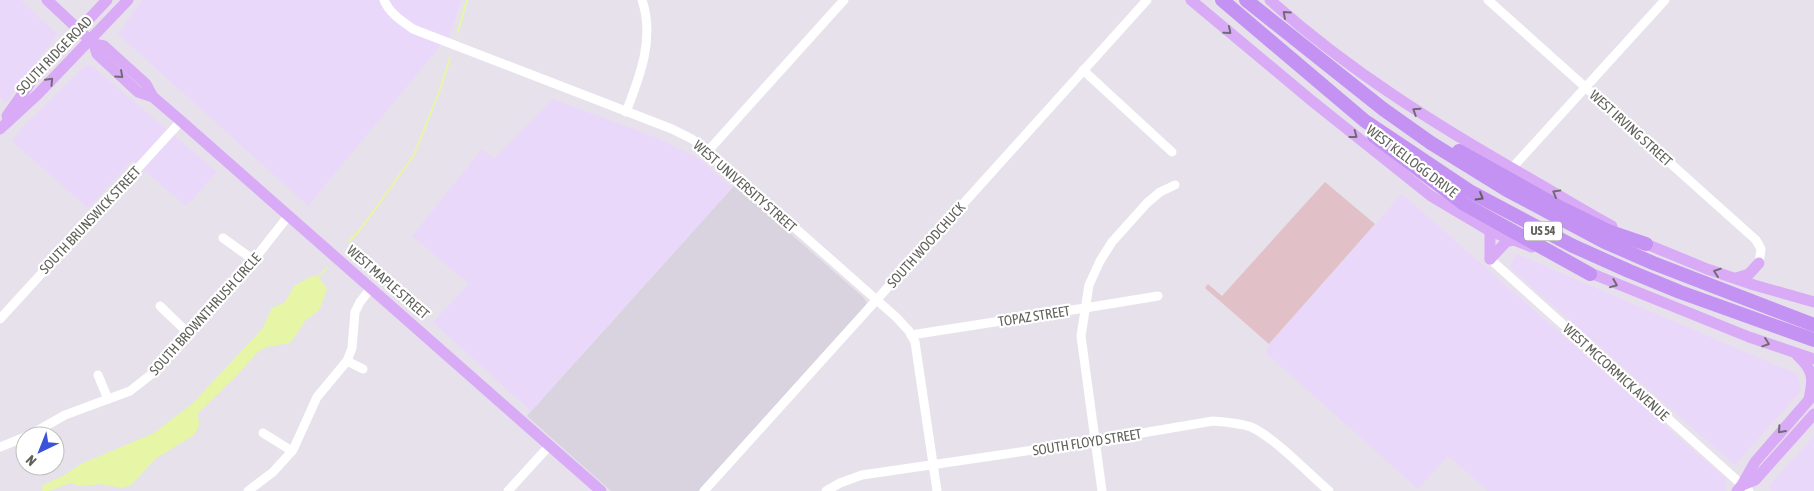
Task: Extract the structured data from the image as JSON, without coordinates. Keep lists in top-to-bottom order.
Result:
{
  "streets": {
    "highway": ["US 54"],
    "main road": ["SOUTH RIDGE ROAD", "WEST KELLOGG DRIVE", "WEST MAPLE STREET"],
    "street": [
      "WEST IRVING STREET",
      "WEST UNIVERSITY STREET",
      "SOUTH BRUNSWICK STREET",
      "SOUTH WOODCHUCK",
      "SOUTH BROWNTHRUSH CIRCLE",
      "TOPAZ STREET",
      "WEST MCCORMICK AVENUE",
      "SOUTH FLOYD STREET"
    ]
  },
  "crossings": [
    ["SOUTH RIDGE ROAD", "WEST MAPLE STREET"],
    ["WEST UNIVERSITY STREET", "SOUTH WOODCHUCK"],
    ["WEST UNIVERSITY STREET", "TOPAZ STREET"],
    ["WEST UNIVERSITY STREET", "SOUTH FLOYD STREET"],
    ["SOUTH BRUNSWICK STREET", "WEST MAPLE STREET"],
    ["WEST MAPLE STREET", "SOUTH BROWNTHRUSH CIRCLE"]
  ],
  "north": "bottom left"
}
